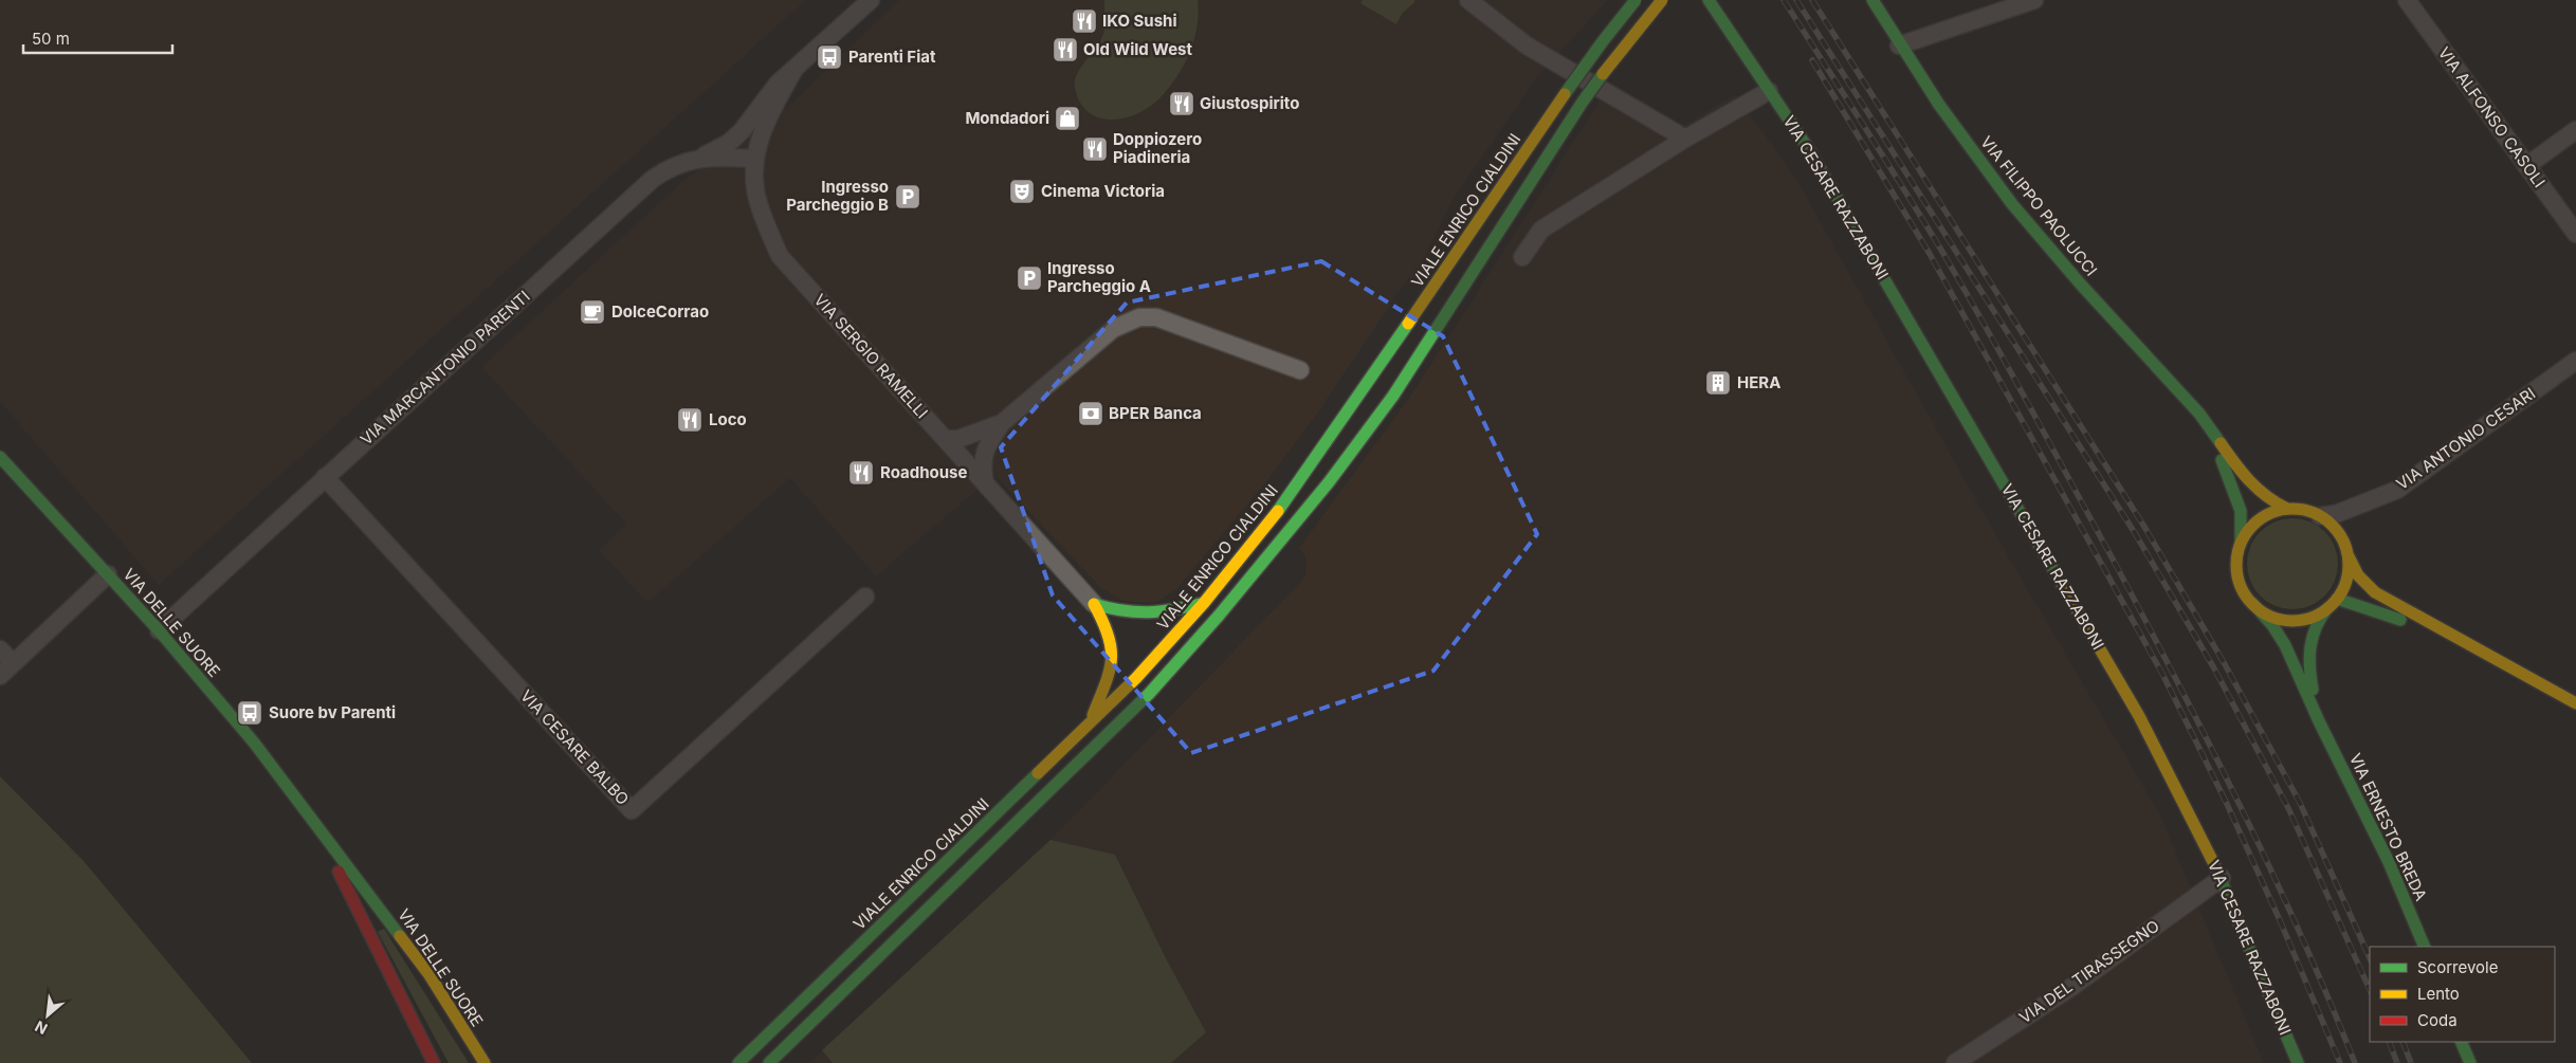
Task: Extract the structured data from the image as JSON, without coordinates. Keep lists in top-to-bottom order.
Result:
{
  "streets": {
    "street": [
      "VIA ALFONSO CASOLI",
      "VIA CESARE RAZZABONI",
      "VIA FILIPPO PAOLUCCI",
      "VIALE ENRICO CIALDINI",
      "VIA SERGIO RAMELLI",
      "VIA MARCANTONIO PARENTI",
      "VIA ANTONIO CESARI",
      "VIA DELLE SUORE",
      "VIA CESARE BALBO",
      "VIA ERNESTO BREDA",
      "VIA DEL TIRASSEGNO"
    ]
  },
  "crossings": [
    ["VIA CESARE RAZZABONI", "VIA DEL TIRASSEGNO"],
    ["VIA FILIPPO PAOLUCCI", "VIA ANTONIO CESARI"],
    ["VIA FILIPPO PAOLUCCI", "VIA ERNESTO BREDA"],
    ["VIA SERGIO RAMELLI", "VIA MARCANTONIO PARENTI"],
    ["VIA MARCANTONIO PARENTI", "VIA DELLE SUORE"],
    ["VIA MARCANTONIO PARENTI", "VIA CESARE BALBO"],
    ["VIA ANTONIO CESARI", "VIA ERNESTO BREDA"]
  ],
  "places": {
    "restaurant": [
      "IKO Sushi",
      "Old Wild West",
      "Giustospirito",
      "Doppiozero Piadineria",
      "Loco",
      "Roadhouse"
    ],
    "bus stop": ["Parenti Fiat", "Suore bv Parenti"],
    "shop": ["Mondadori"],
    "theatre": ["Cinema Victoria"],
    "parking": ["Ingresso Parcheggio B", "Ingresso Parcheggio A"],
    "cafe": ["DolceCorrao"],
    "building": ["HERA"],
    "bank": ["BPER Banca"]
  },
  "legend": ["Scorrevole", "Lento", "Coda"],
  "scale_bar": "50 m",
  "north": "bottom left"
}
